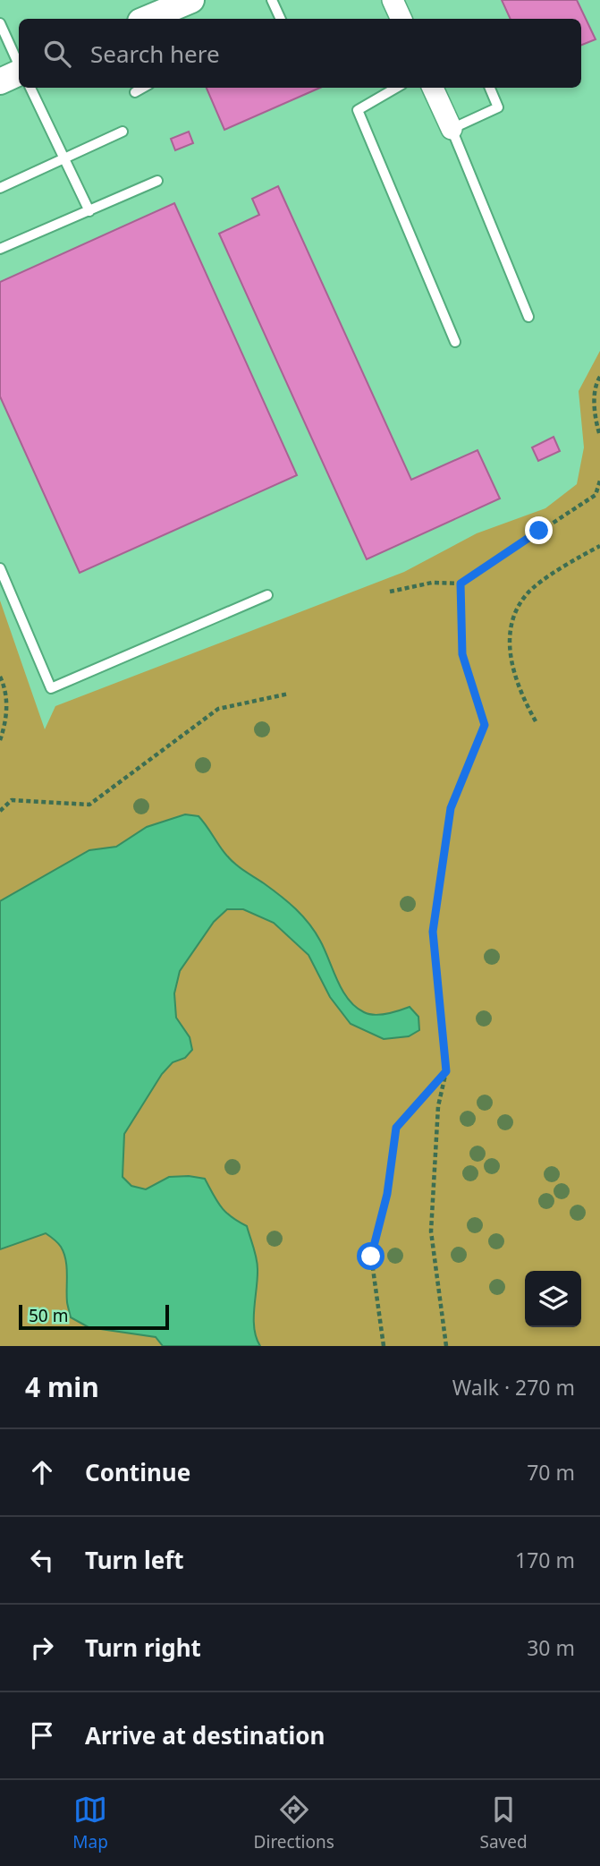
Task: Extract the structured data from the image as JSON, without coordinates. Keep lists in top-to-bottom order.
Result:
{
  "scale_bar": "50 m",
  "page": {
    "search": "Search here",
    "scale": "50 m",
    "heading": ["4 min", "Walk · 270 m"],
    "list": [
      ["Continue", "70 m"],
      ["Turn left", "170 m"],
      ["Turn right", "30 m"],
      "Arrive at destination"
    ],
    "nav": ["Map", "Directions", "Saved"]
  }
}
